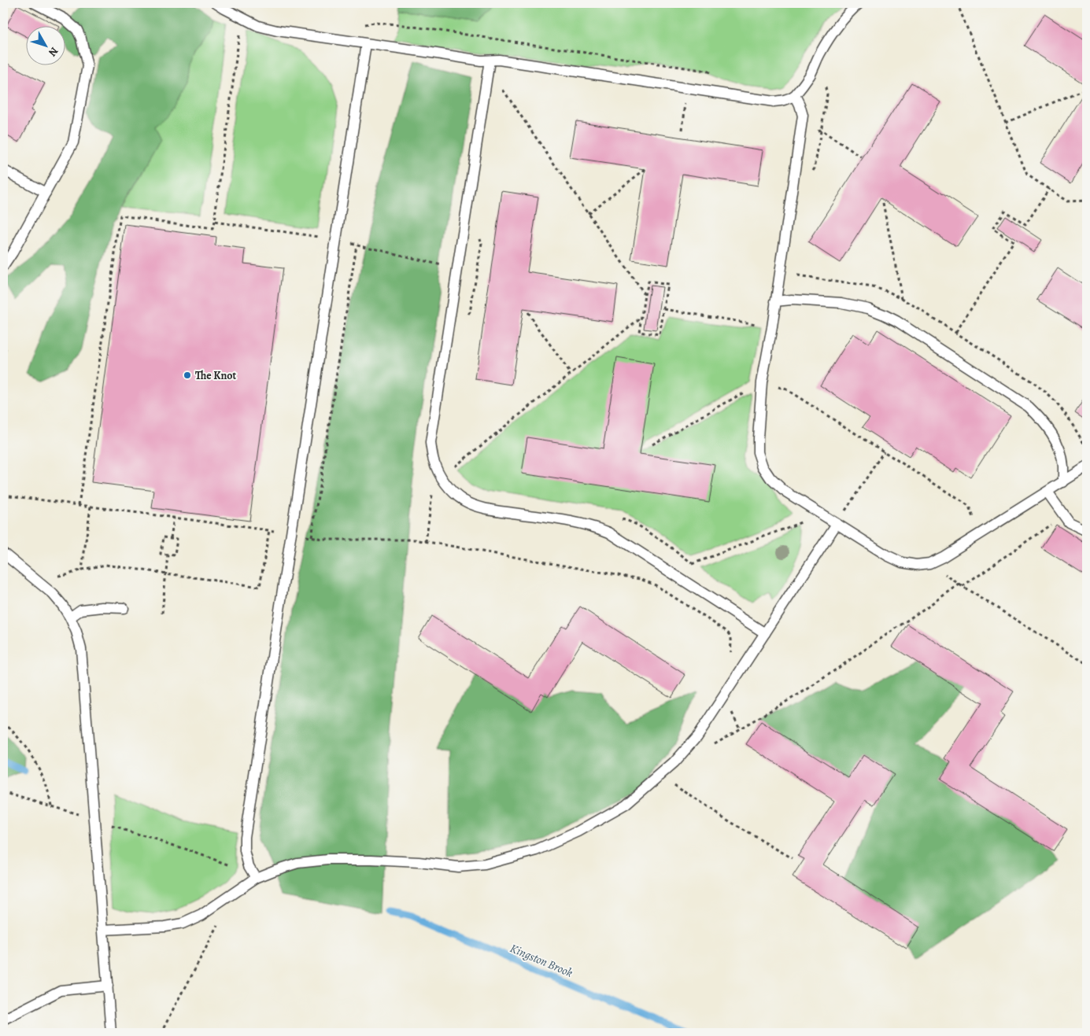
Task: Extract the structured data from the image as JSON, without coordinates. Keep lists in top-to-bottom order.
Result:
{
  "water": ["Kingston Brook"],
  "places": ["The Knot"],
  "north": "bottom right"
}
